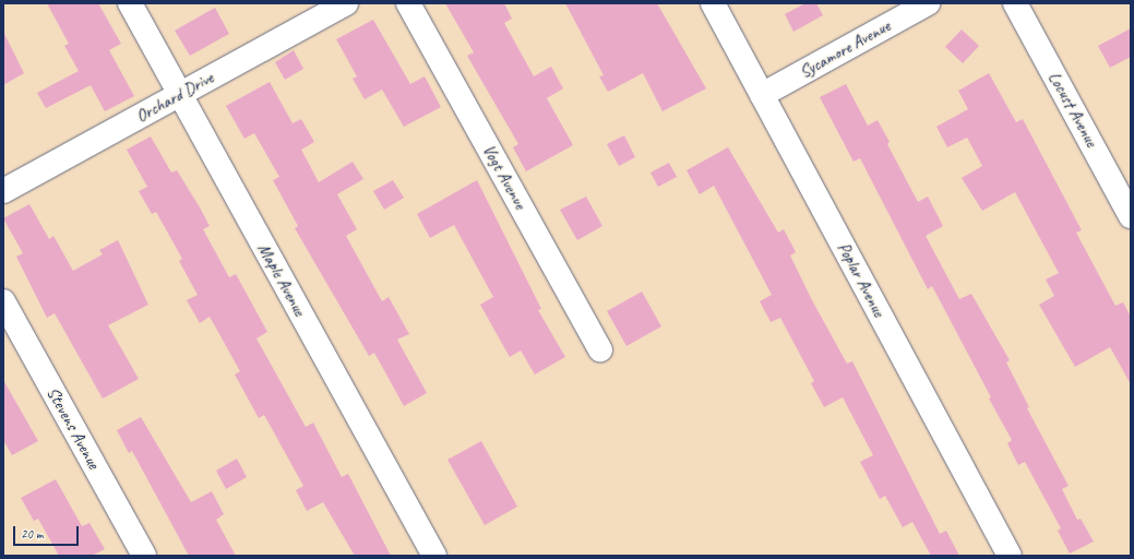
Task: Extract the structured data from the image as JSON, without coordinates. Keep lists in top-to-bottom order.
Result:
{
  "streets": {
    "street": [
      "Sycamore Avenue",
      "Orchard Drive",
      "Locust Avenue",
      "Vogt Avenue",
      "Maple Avenue",
      "Poplar Avenue",
      "Stevens Avenue"
    ]
  },
  "crossings": [
    ["Sycamore Avenue", "Poplar Avenue"],
    ["Orchard Drive", "Maple Avenue"]
  ],
  "scale_bar": "20 m"
}
